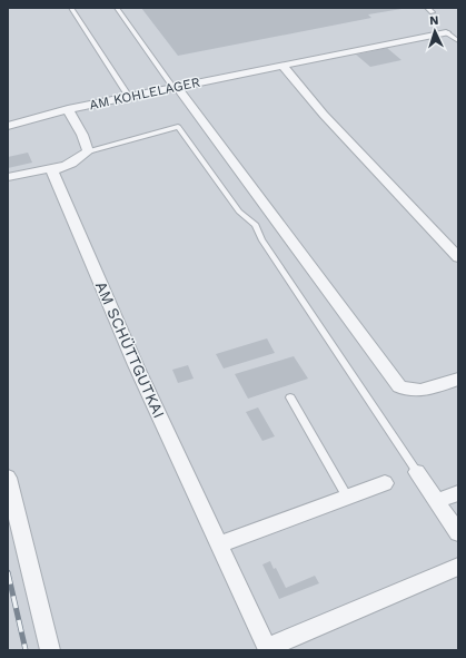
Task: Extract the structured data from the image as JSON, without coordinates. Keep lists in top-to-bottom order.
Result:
{
  "streets": {
    "street": ["AM KOHLELAGER", "AM SCHÜTTGUTKAI"]
  },
  "north": "top"
}
